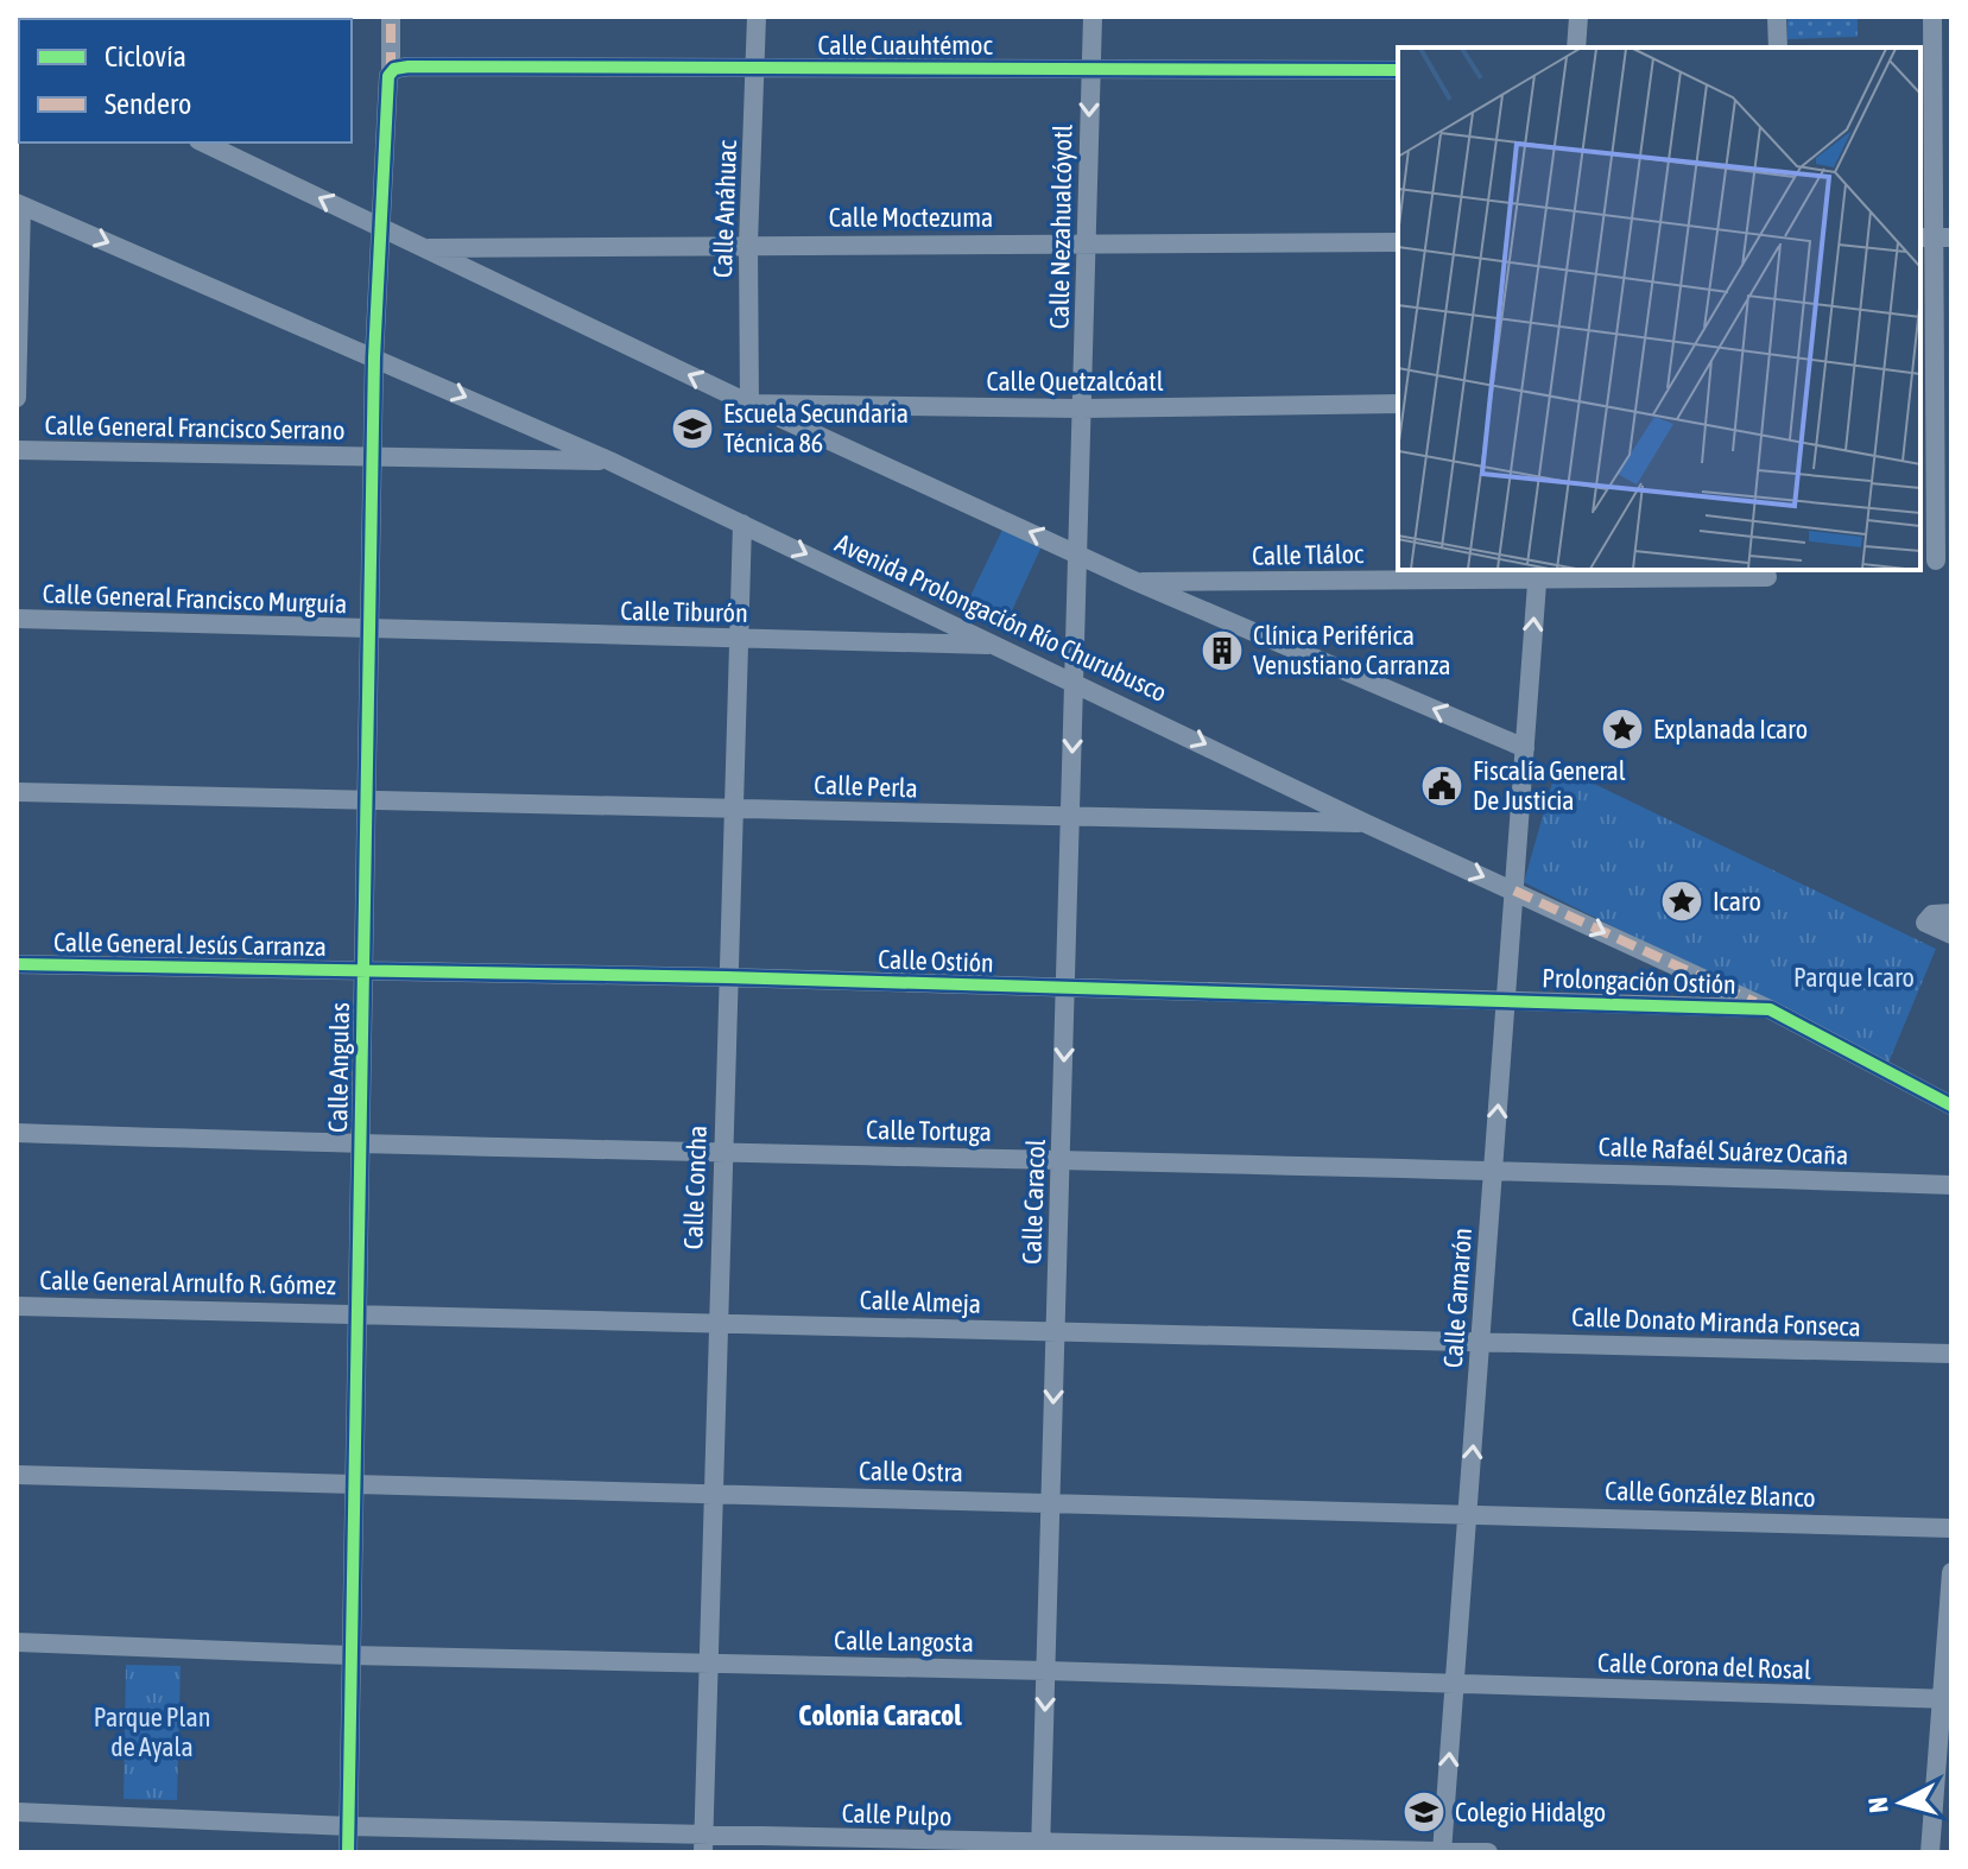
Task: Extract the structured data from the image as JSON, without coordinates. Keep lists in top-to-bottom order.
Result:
{
  "streets": {
    "street": [
      "Calle Cuauhtémoc",
      "Calle Anáhuac",
      "Calle Moctezuma",
      "Calle Nezahualcóyotl",
      "Calle Quetzalcóatl",
      "Calle General Francisco Serrano",
      "Calle Tláloc",
      "Calle General Francisco Murguía",
      "Calle Tiburón",
      "Avenida Prolongación Río Churubusco",
      "Calle Perla",
      "Calle General Jesús Carranza",
      "Calle Ostión",
      "Prolongación Ostión",
      "Calle Angulas",
      "Calle Tortuga",
      "Calle Rafaél Suárez Ocaña",
      "Calle Concha",
      "Calle Caracol",
      "Calle General Arnulfo R. Gómez",
      "Calle Camarón",
      "Calle Almeja",
      "Calle Donato Miranda Fonseca",
      "Calle Ostra",
      "Calle González Blanco",
      "Calle Langosta",
      "Calle Corona del Rosal",
      "Calle Pulpo"
    ]
  },
  "crossings": [
    ["Calle Cuauhtémoc", "Calle Anáhuac"],
    ["Calle Cuauhtémoc", "Calle Nezahualcóyotl"],
    ["Calle Cuauhtémoc", "Calle Angulas"],
    ["Calle Anáhuac", "Calle Moctezuma"],
    ["Calle Anáhuac", "Calle Quetzalcóatl"],
    ["Calle Moctezuma", "Calle Nezahualcóyotl"],
    ["Calle Nezahualcóyotl", "Calle Quetzalcóatl"],
    ["Calle Nezahualcóyotl", "Calle Caracol"],
    ["Calle General Francisco Serrano", "Avenida Prolongación Río Churubusco"],
    ["Calle General Francisco Serrano", "Calle Angulas"],
    ["Calle Tláloc", "Calle Camarón"],
    ["Calle General Francisco Murguía", "Calle Tiburón"],
    ["Calle General Francisco Murguía", "Calle Angulas"],
    ["Calle Tiburón", "Avenida Prolongación Río Churubusco"],
    ["Calle Tiburón", "Calle Angulas"],
    ["Calle Tiburón", "Calle Concha"],
    ["Avenida Prolongación Río Churubusco", "Calle Perla"],
    ["Avenida Prolongación Río Churubusco", "Prolongación Ostión"],
    ["Avenida Prolongación Río Churubusco", "Calle Angulas"],
    ["Avenida Prolongación Río Churubusco", "Calle Concha"],
    ["Avenida Prolongación Río Churubusco", "Calle Caracol"],
    ["Avenida Prolongación Río Churubusco", "Calle Camarón"],
    ["Calle Perla", "Calle Angulas"],
    ["Calle Perla", "Calle Concha"],
    ["Calle Perla", "Calle Caracol"],
    ["Calle General Jesús Carranza", "Calle Ostión"],
    ["Calle General Jesús Carranza", "Calle Angulas"],
    ["Calle Ostión", "Prolongación Ostión"],
    ["Calle Ostión", "Calle Angulas"],
    ["Calle Ostión", "Calle Concha"],
    ["Calle Ostión", "Calle Caracol"],
    ["Calle Ostión", "Calle Camarón"],
    ["Prolongación Ostión", "Calle Camarón"],
    ["Calle Angulas", "Calle Tortuga"],
    ["Calle Angulas", "Calle General Arnulfo R. Gómez"],
    ["Calle Angulas", "Calle Almeja"],
    ["Calle Angulas", "Calle Ostra"],
    ["Calle Angulas", "Calle Langosta"],
    ["Calle Angulas", "Calle Pulpo"],
    ["Calle Tortuga", "Calle Rafaél Suárez Ocaña"],
    ["Calle Tortuga", "Calle Concha"],
    ["Calle Tortuga", "Calle Caracol"],
    ["Calle Tortuga", "Calle Camarón"],
    ["Calle Rafaél Suárez Ocaña", "Calle Camarón"],
    ["Calle Concha", "Calle Almeja"],
    ["Calle Concha", "Calle Ostra"],
    ["Calle Concha", "Calle Langosta"],
    ["Calle Concha", "Calle Pulpo"],
    ["Calle Caracol", "Calle Almeja"],
    ["Calle Caracol", "Calle Ostra"],
    ["Calle Caracol", "Calle Langosta"],
    ["Calle Caracol", "Calle Pulpo"],
    ["Calle General Arnulfo R. Gómez", "Calle Almeja"],
    ["Calle Camarón", "Calle Almeja"],
    ["Calle Camarón", "Calle Donato Miranda Fonseca"],
    ["Calle Camarón", "Calle Ostra"],
    ["Calle Camarón", "Calle González Blanco"],
    ["Calle Camarón", "Calle Langosta"],
    ["Calle Camarón", "Calle Corona del Rosal"],
    ["Calle Camarón", "Calle Pulpo"],
    ["Calle Almeja", "Calle Donato Miranda Fonseca"],
    ["Calle Ostra", "Calle González Blanco"],
    ["Calle Langosta", "Calle Corona del Rosal"]
  ],
  "one_way": ["Calle Caracol", "Calle Camarón"],
  "districts": ["Colonia Caracol"],
  "parks": ["Parque Icaro", "Parque Plan de Ayala"],
  "places": {
    "school or university": ["Escuela Secundaria Técnica 86", "Colegio Hidalgo"],
    "building": ["Clínica Periférica Venustiano Carranza"],
    "place": ["Explanada Icaro", "Icaro"],
    "public building": ["Fiscalía General De Justicia"]
  },
  "legend": ["Ciclovía", "Sendero"],
  "north": "left"
}
